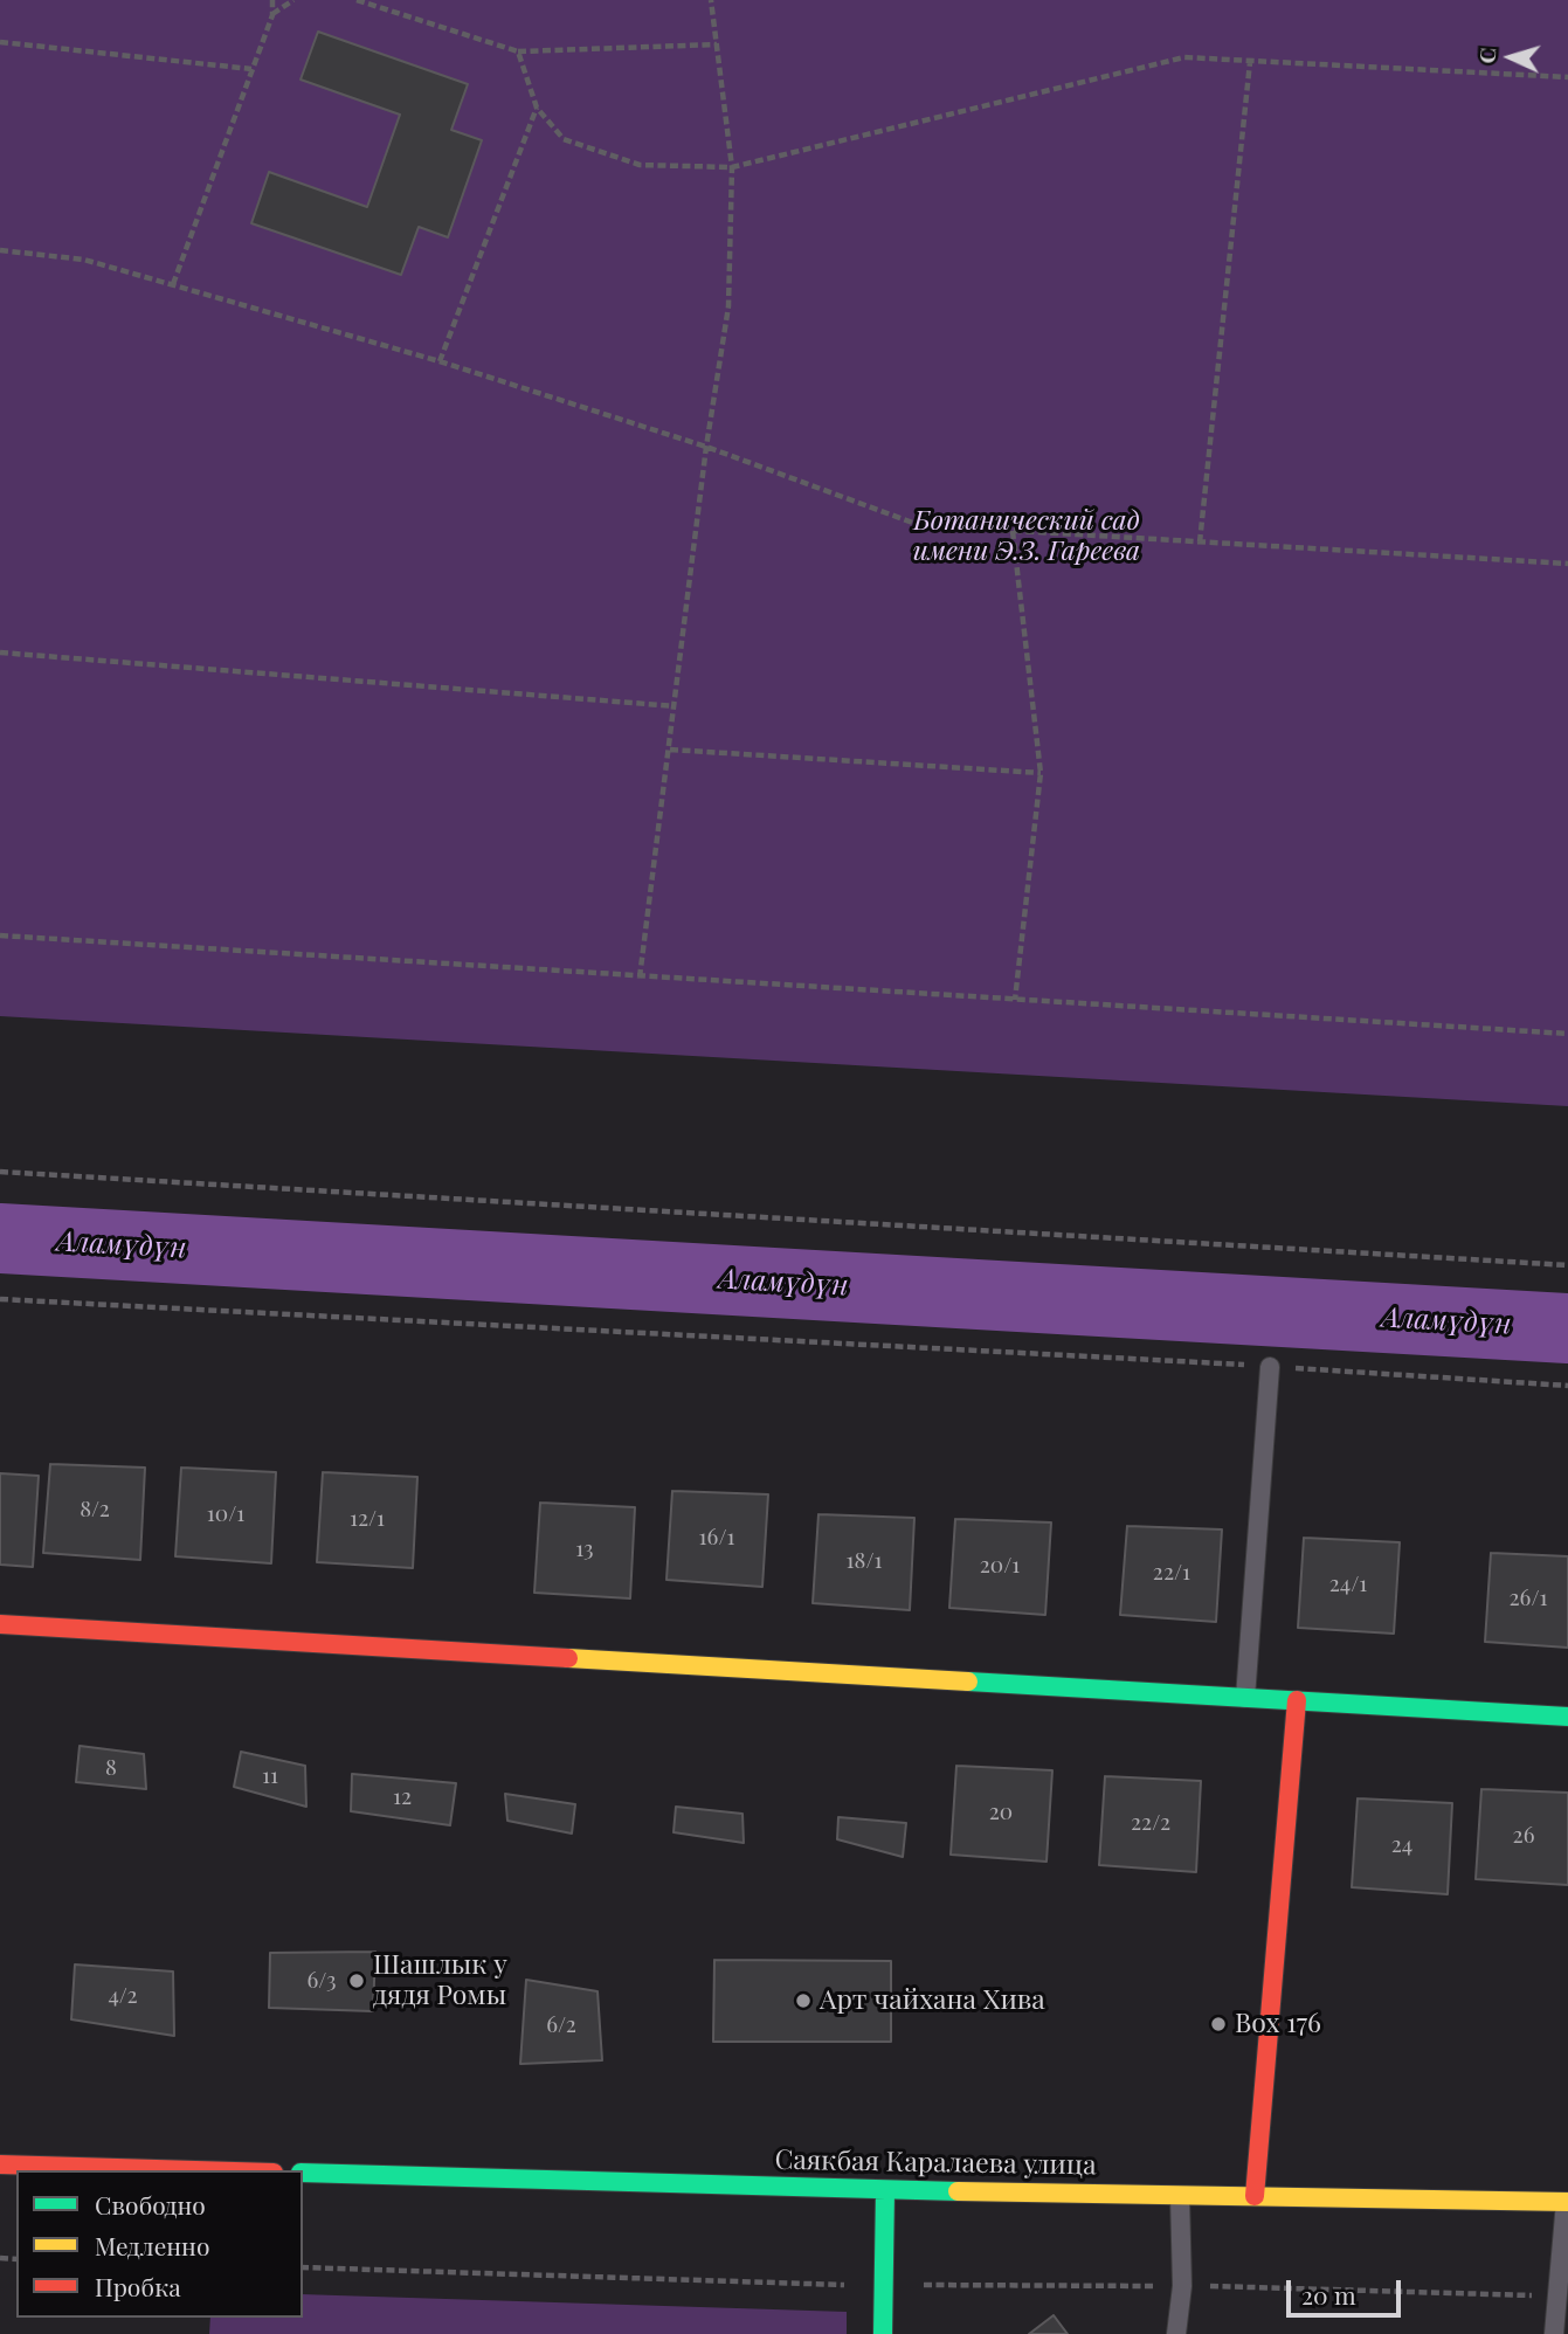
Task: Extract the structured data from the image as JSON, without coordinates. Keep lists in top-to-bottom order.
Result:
{
  "streets": {
    "street": ["Саякбая Каралаева улица"]
  },
  "water": ["Аламүдүн"],
  "parks": ["Ботанический сад имени Э.З. Гареева"],
  "places": ["Шашлык у дядя Ромы", "Арт чайхана Хива", "Box 176"],
  "house_numbers": [
    "8/2",
    "10/1",
    "12/1",
    "16/1",
    "13",
    "18/1",
    "20/1",
    "22/1",
    "24/1",
    "26/1",
    "8",
    "11",
    "12",
    "20",
    "22/2",
    "26",
    "24",
    "6/3",
    "4/2",
    "6/2"
  ],
  "legend": ["Свободно", "Медленно", "Пробка"],
  "scale_bar": "20 m",
  "north": "left"
}
